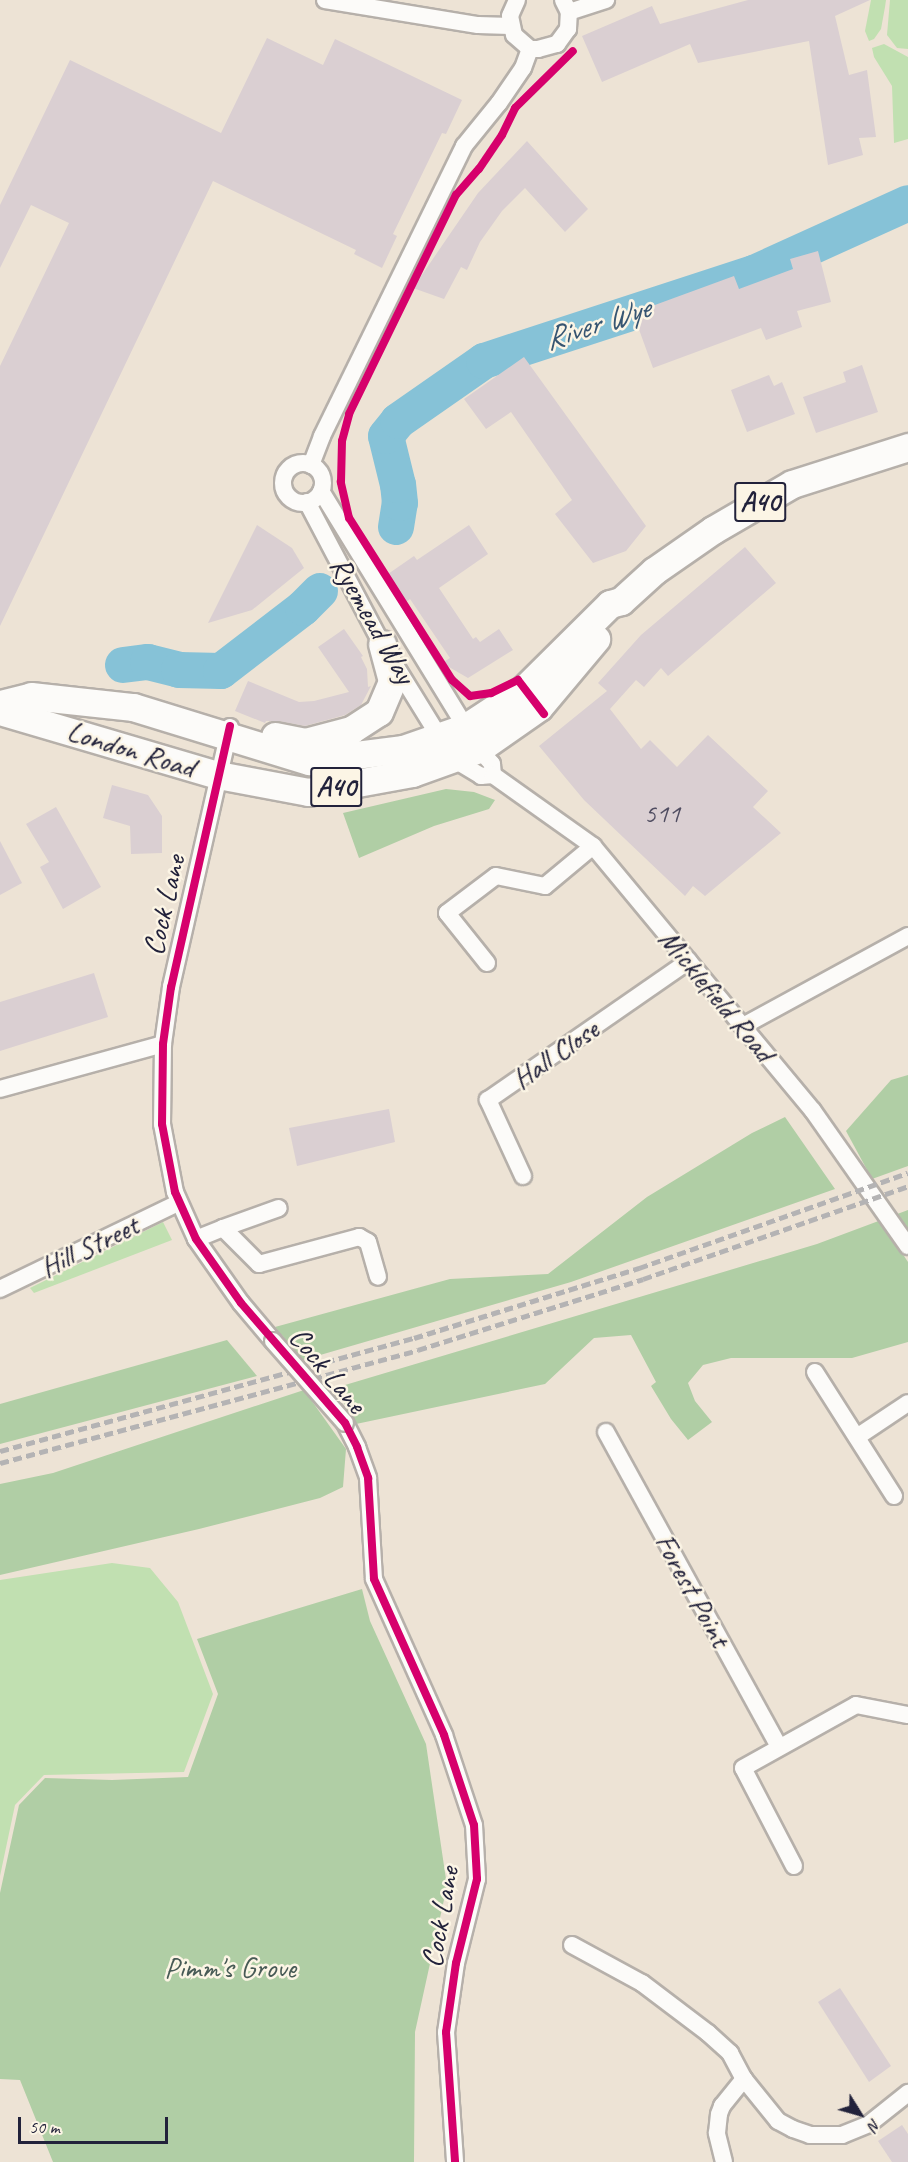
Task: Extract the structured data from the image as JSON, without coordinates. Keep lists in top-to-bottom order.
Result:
{
  "streets": {
    "main road": ["A40", "London Road"],
    "street": [
      "Ryemead Way",
      "Cock Lane",
      "Micklefield Road",
      "Hall Close",
      "Hill Street",
      "Forest Point"
    ]
  },
  "crossings": [
    ["A40", "London Road"],
    ["A40", "Cock Lane"],
    ["Ryemead Way", "London Road"],
    ["Ryemead Way", "Micklefield Road"],
    ["London Road", "Cock Lane"],
    ["London Road", "Micklefield Road"],
    ["Cock Lane", "Hill Street"],
    ["Micklefield Road", "Hall Close"]
  ],
  "water": ["River Wye"],
  "parks": ["Pimm's Grove"],
  "house_numbers": ["511"],
  "scale_bar": "50 m",
  "north": "bottom right"
}
